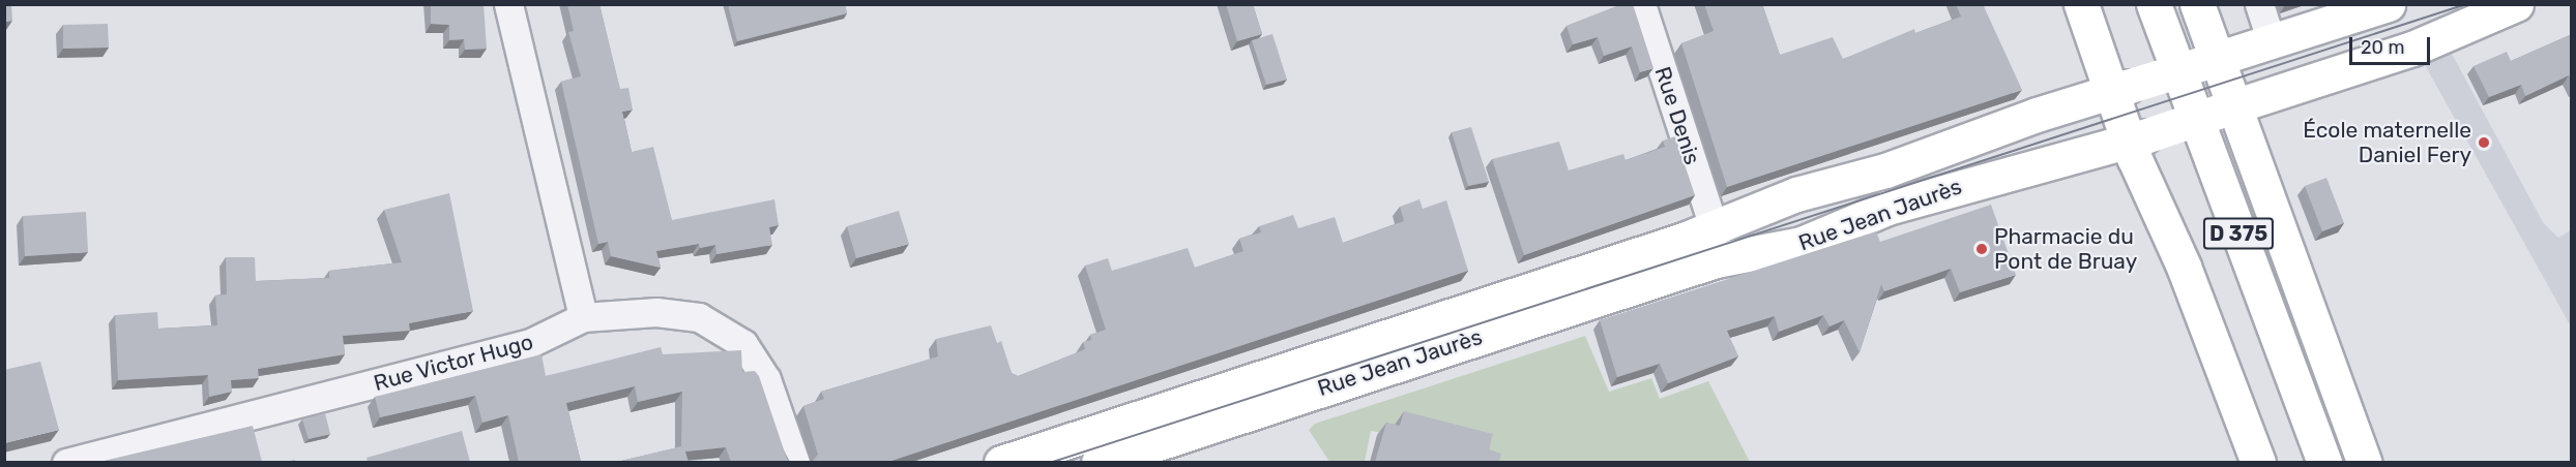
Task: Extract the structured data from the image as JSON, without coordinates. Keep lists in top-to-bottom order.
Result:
{
  "streets": {
    "main road": ["Rue Jean Jaurès", "D 375"],
    "street": ["Rue Denis", "Rue Victor Hugo"]
  },
  "crossings": [
    ["Rue Denis", "Rue Jean Jaurès"]
  ],
  "places": ["École maternelle Daniel Fery", "Pharmacie du Pont de Bruay"],
  "scale_bar": "20 m"
}
